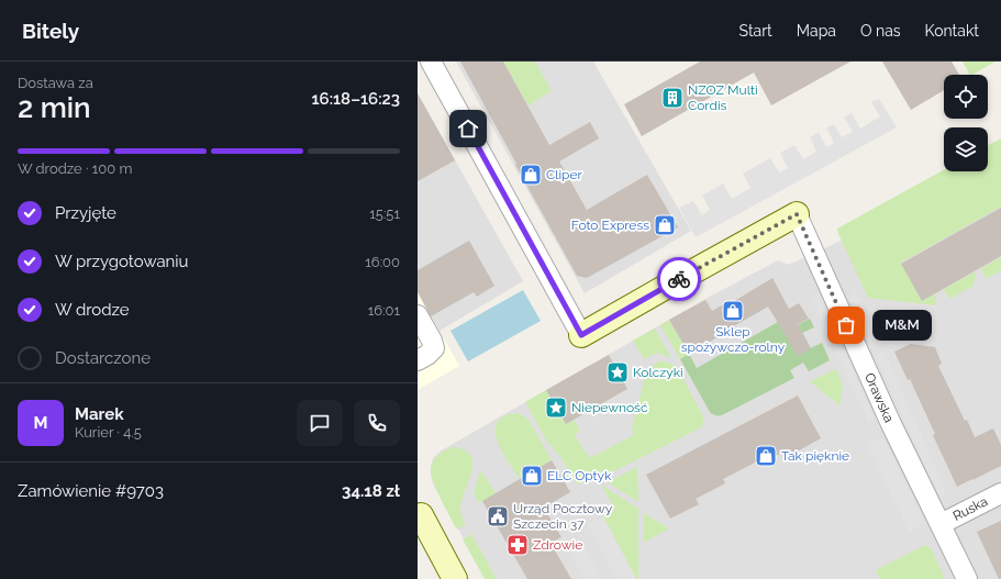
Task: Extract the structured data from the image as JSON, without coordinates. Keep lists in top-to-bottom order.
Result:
{
  "streets": {
    "street": ["Orawska", "Ruska"]
  },
  "crossings": [
    ["Orawska", "Ruska"]
  ],
  "places": {
    "building": ["NZOZ Multi Cordis"],
    "shop": [
      "Cliper",
      "Foto Express",
      "Sklep spożywczo-rolny",
      "Tak pięknie",
      "ELC Optyk"
    ],
    "other": ["M&M"],
    "place": ["Kolczyki", "Niepewność"],
    "public building": ["Urząd Pocztowy Szczecin 37"],
    "pharmacy": ["Zdrowie"]
  },
  "page": {
    "header": "Bitely",
    "nav": [
      "Start",
      "Mapa",
      "O nas",
      "Kontakt"
    ],
    "heading": ["2 min", "Dostawa za", "16:18–16:23"],
    "panel": [
      "Marek",
      "Kurier · 4.5",
      "Zamówienie #9703",
      "34.18 zł"
    ],
    "bar": "W drodze · 100 m",
    "list": [
      ["Przyjęte", "15:51"],
      ["W przygotowaniu", "16:00"],
      ["W drodze", "16:01"],
      "Dostarczone"
    ],
    "bubble": "M&M",
    "round": "M"
  }
}
